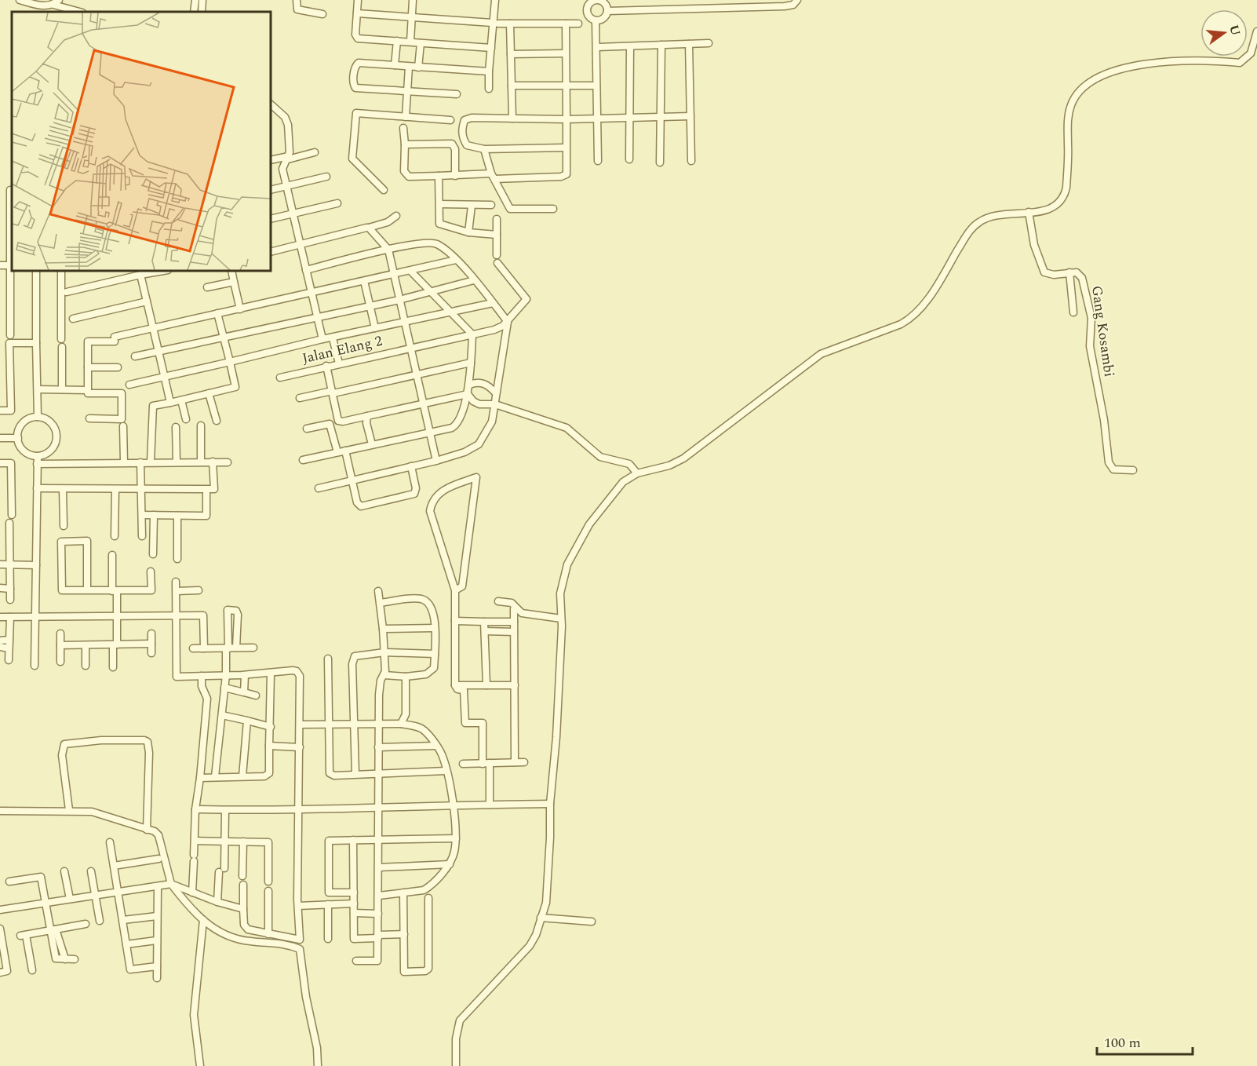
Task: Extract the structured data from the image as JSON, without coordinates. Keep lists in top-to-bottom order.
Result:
{
  "streets": {
    "street": ["Gang Kosambi", "Jalan Elang 2"]
  },
  "scale_bar": "100 m",
  "north": "right"
}
